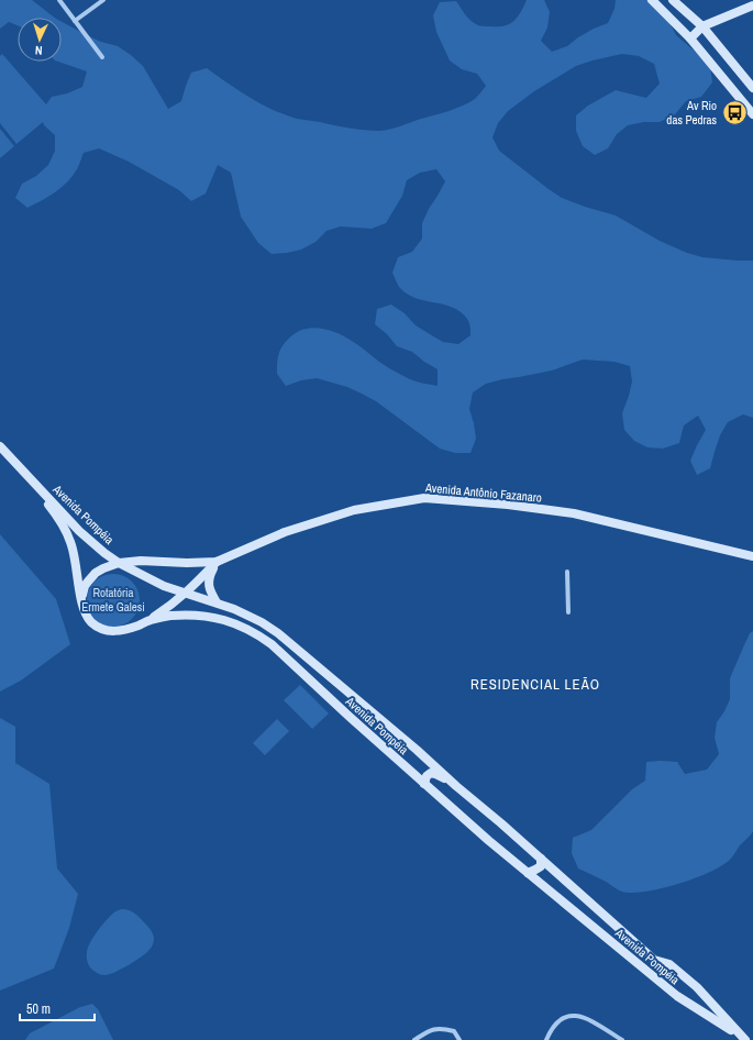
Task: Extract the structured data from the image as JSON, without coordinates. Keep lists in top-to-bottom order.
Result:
{
  "streets": {
    "main road": ["Avenida Antônio Fazanaro", "Avenida Pompéia"]
  },
  "crossings": [
    ["Avenida Antônio Fazanaro", "Avenida Pompéia"]
  ],
  "districts": ["RESIDENCIAL LEÃO"],
  "parks": ["Rotatória Ermete Galesi"],
  "places": {
    "bus stop": ["Av Rio das Pedras"]
  },
  "scale_bar": "50 m",
  "north": "bottom"
}
